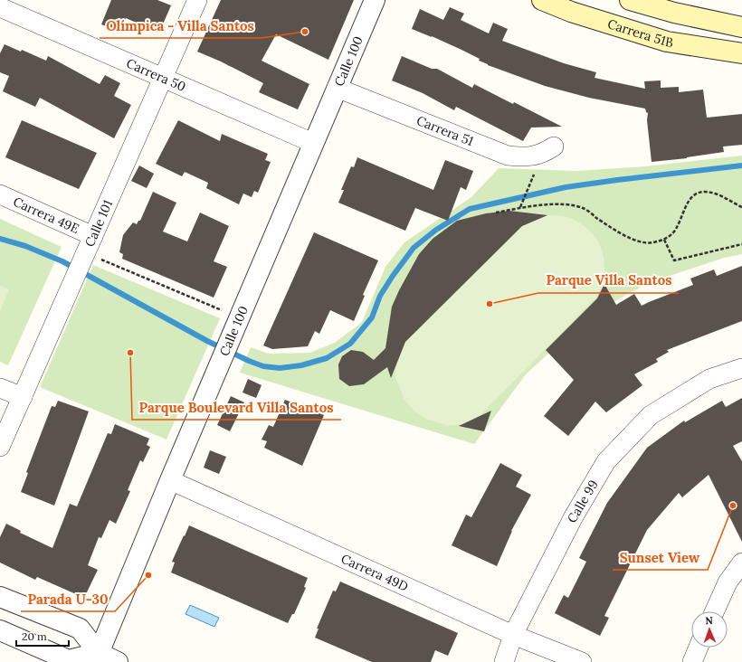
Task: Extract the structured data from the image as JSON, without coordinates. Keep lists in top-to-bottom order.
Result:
{
  "streets": {
    "main road": ["Carrera 51B"],
    "street": [
      "Calle 100",
      "Carrera 50",
      "Carrera 51",
      "Carrera 49E",
      "Calle 101",
      "Calle 99",
      "Carrera 49D"
    ]
  },
  "crossings": [
    ["Calle 100", "Carrera 50"],
    ["Calle 100", "Carrera 51"],
    ["Calle 100", "Carrera 49D"],
    ["Carrera 50", "Calle 101"],
    ["Carrera 49E", "Calle 101"],
    ["Calle 99", "Carrera 49D"]
  ],
  "places": [
    "Olímpica - Villa Santos",
    "Parque Villa Santos",
    "Parque Boulevard Villa Santos",
    "Sunset View",
    "Parada U-30"
  ],
  "scale_bar": "20 m",
  "north": "top"
}
